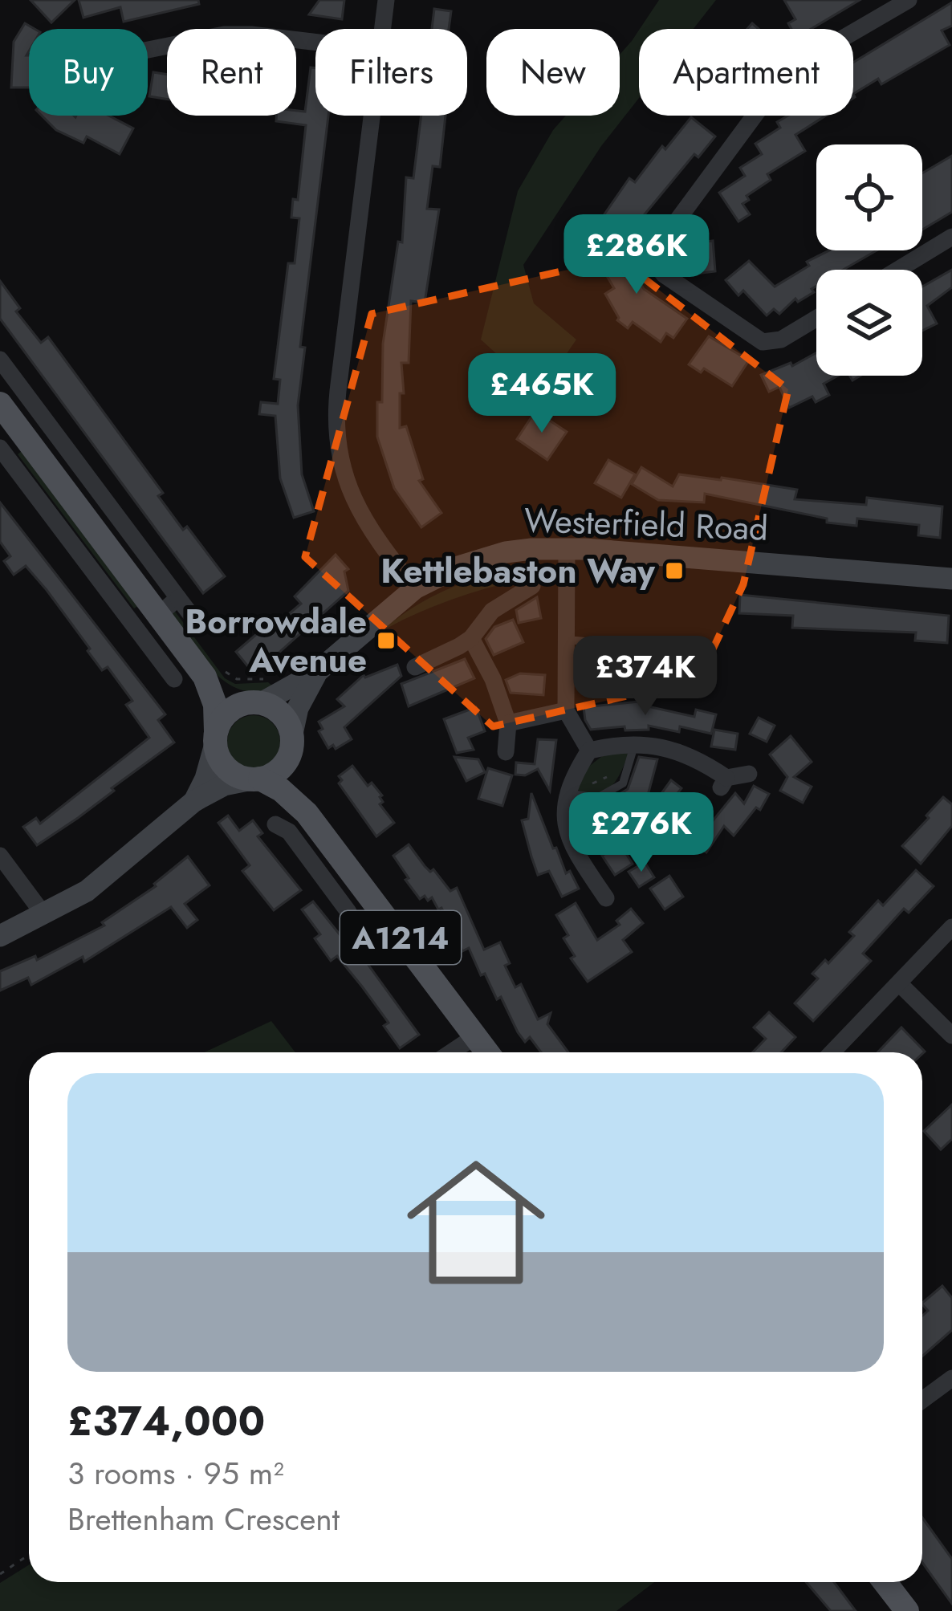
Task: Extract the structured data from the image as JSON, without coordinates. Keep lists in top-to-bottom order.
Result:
{
  "streets": {
    "main road": ["Westerfield Road", "A1214"]
  },
  "crossings": [
    ["Westerfield Road", "A1214"]
  ],
  "places": {
    "transit": ["Kettlebaston Way", "Borrowdale Avenue"]
  },
  "page": {
    "chip": [
      "Buy",
      "Rent",
      "Filters",
      "New",
      "Apartment"
    ],
    "price": [
      "£286K",
      "£465K",
      "£374K",
      "£276K"
    ],
    "list": [
      {
        "name": "£374,000",
        "note": "3 rooms · 95 m² · Brettenham Crescent"
      }
    ]
  }
}
